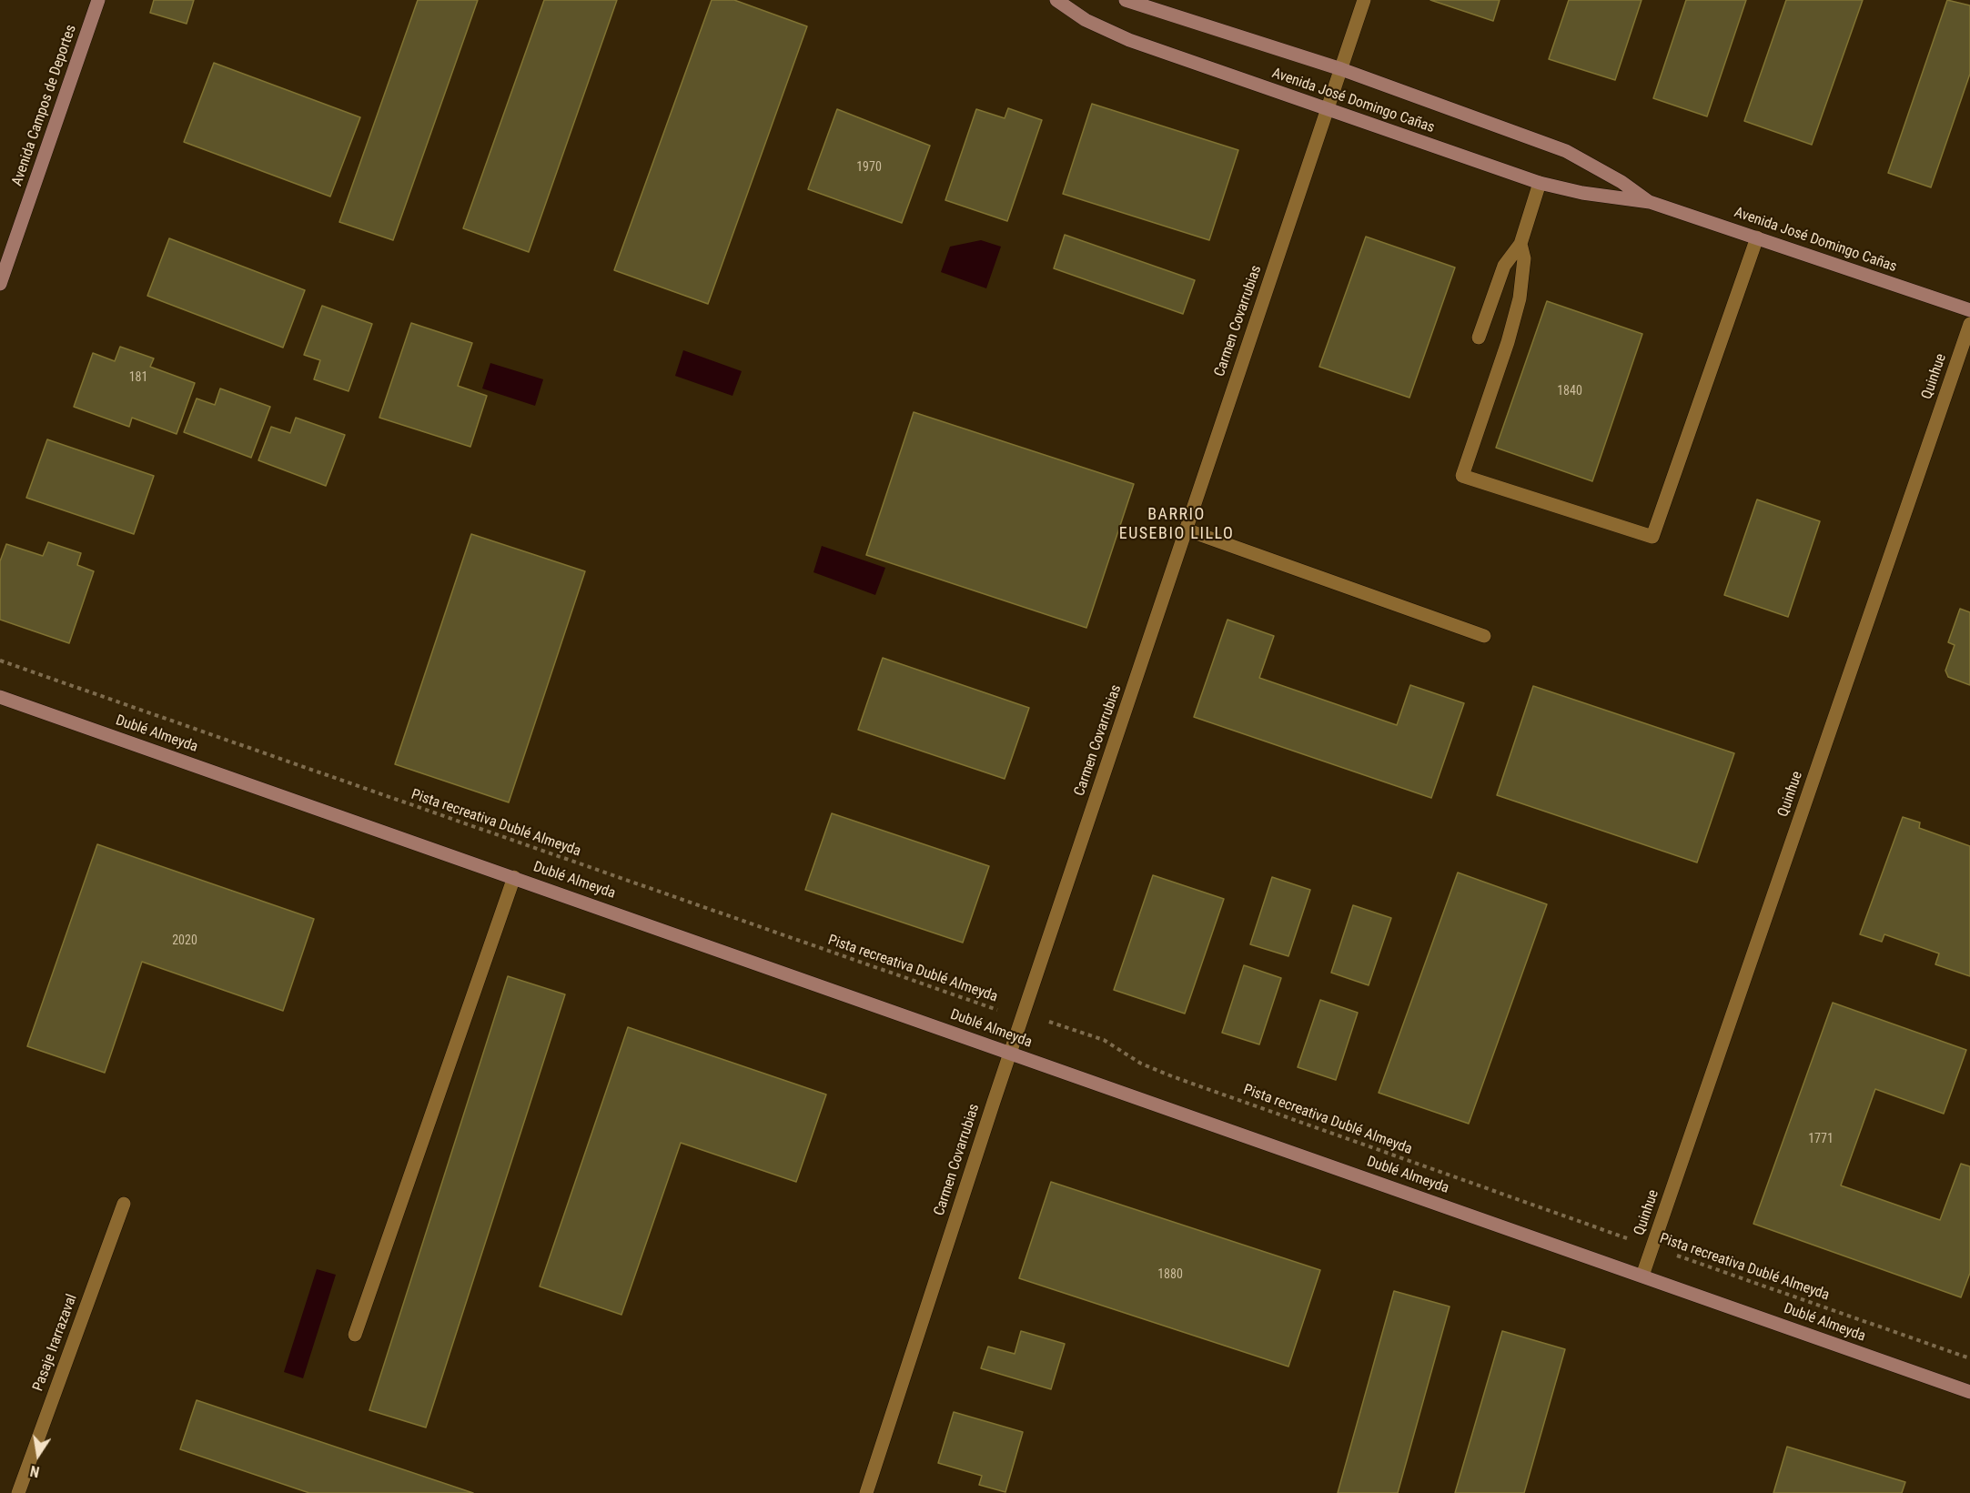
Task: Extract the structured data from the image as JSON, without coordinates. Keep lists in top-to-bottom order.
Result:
{
  "streets": {
    "main road": ["Avenida José Domingo Cañas", "Avenida Campos de Deportes", "Dublé Almeyda"],
    "street": ["Carmen Covarrubias", "Quinhue", "Pasaje Irarrazaval"],
    "path": ["Pista recreativa Dublé Almeyda"]
  },
  "crossings": [
    ["Avenida José Domingo Cañas", "Carmen Covarrubias"],
    ["Carmen Covarrubias", "Dublé Almeyda"],
    ["Carmen Covarrubias", "Pista recreativa Dublé Almeyda"],
    ["Quinhue", "Dublé Almeyda"],
    ["Quinhue", "Pista recreativa Dublé Almeyda"]
  ],
  "districts": ["BARRIO EUSEBIO LILLO"],
  "house_numbers": [
    "1970",
    "181",
    "1840",
    "2020",
    "1771",
    "1880"
  ],
  "north": "bottom"
}
